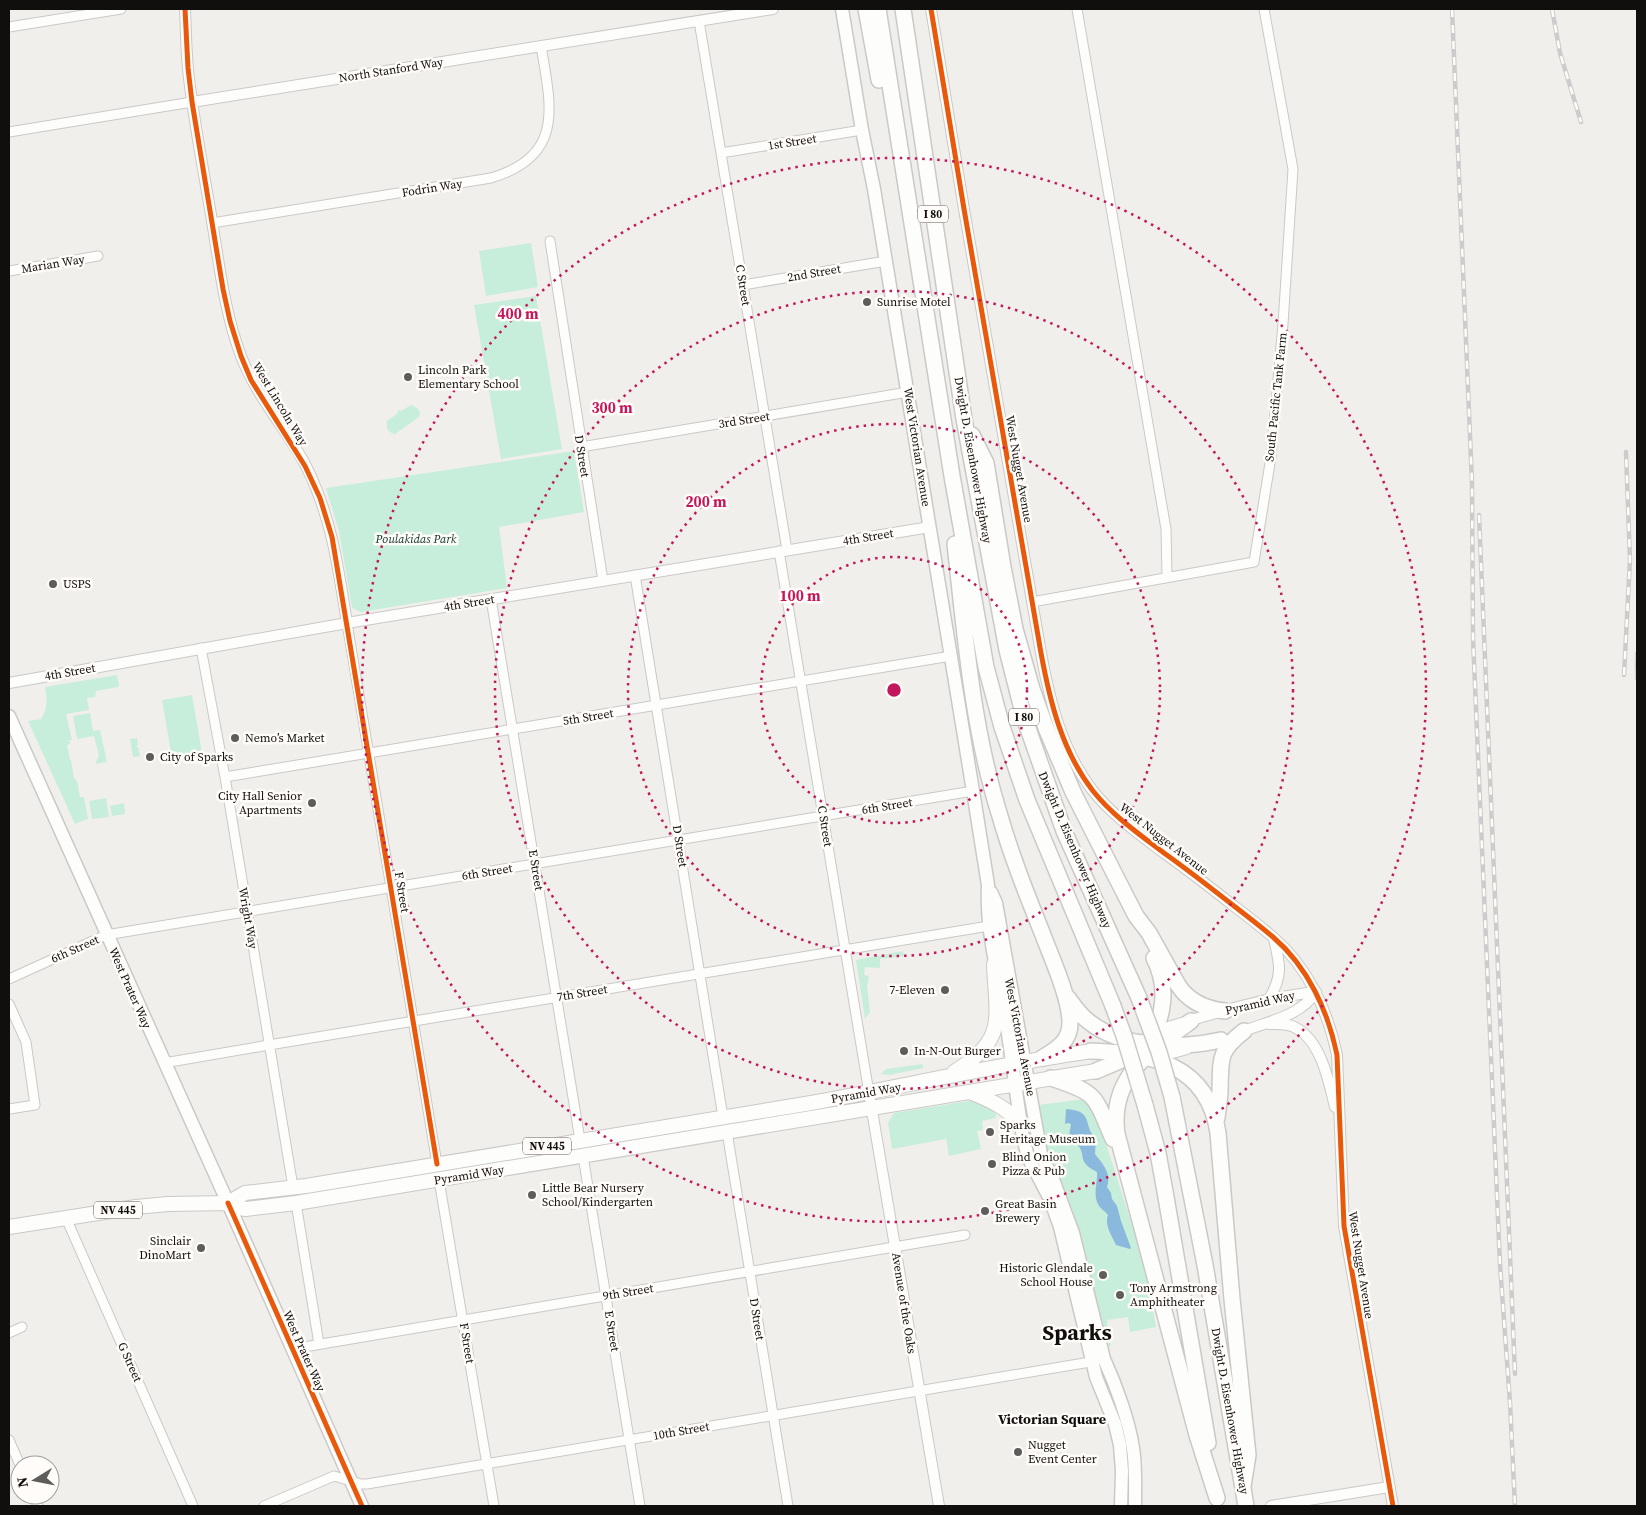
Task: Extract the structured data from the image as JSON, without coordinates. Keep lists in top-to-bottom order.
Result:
{
  "streets": {
    "highway": ["I 80", "Dwight D. Eisenhower Highway"],
    "main road": [
      "West Victorian Avenue",
      "West Prater Way",
      "Pyramid Way",
      "NV 445"
    ],
    "street": [
      "North Stanford Way",
      "1st Street",
      "Fodrin Way",
      "Marian Way",
      "2nd Street",
      "C Street",
      "South Pacific Tank Farm",
      "West Lincoln Way",
      "3rd Street",
      "D Street",
      "West Nugget Avenue",
      "4th Street",
      "5th Street",
      "6th Street",
      "E Street",
      "F Street",
      "Wright Way",
      "7th Street",
      "9th Street",
      "Avenue of the Oaks",
      "G Street",
      "10th Street"
    ]
  },
  "crossings": [
    ["North Stanford Way", "Fodrin Way"],
    ["North Stanford Way", "C Street"],
    ["North Stanford Way", "West Lincoln Way"],
    ["1st Street", "C Street"],
    ["1st Street", "West Victorian Avenue"],
    ["Fodrin Way", "West Lincoln Way"],
    ["2nd Street", "C Street"],
    ["2nd Street", "West Victorian Avenue"],
    ["C Street", "3rd Street"],
    ["C Street", "4th Street"],
    ["C Street", "5th Street"],
    ["C Street", "6th Street"],
    ["C Street", "7th Street"],
    ["C Street", "Pyramid Way"],
    ["C Street", "Avenue of the Oaks"],
    ["South Pacific Tank Farm", "West Nugget Avenue"],
    ["West Lincoln Way", "4th Street"],
    ["West Lincoln Way", "F Street"],
    ["3rd Street", "West Victorian Avenue"],
    ["3rd Street", "D Street"],
    ["West Victorian Avenue", "4th Street"],
    ["West Victorian Avenue", "5th Street"],
    ["West Victorian Avenue", "6th Street"],
    ["West Victorian Avenue", "7th Street"],
    ["West Victorian Avenue", "Pyramid Way"],
    ["West Victorian Avenue", "10th Street"],
    ["D Street", "4th Street"],
    ["D Street", "5th Street"],
    ["D Street", "6th Street"],
    ["D Street", "7th Street"],
    ["D Street", "Pyramid Way"],
    ["D Street", "9th Street"],
    ["D Street", "10th Street"],
    ["West Nugget Avenue", "Pyramid Way"],
    ["4th Street", "E Street"],
    ["4th Street", "F Street"],
    ["4th Street", "Wright Way"],
    ["5th Street", "E Street"],
    ["5th Street", "F Street"],
    ["5th Street", "Wright Way"],
    ["6th Street", "E Street"],
    ["6th Street", "F Street"],
    ["6th Street", "Wright Way"],
    ["6th Street", "West Prater Way"],
    ["E Street", "7th Street"],
    ["E Street", "Pyramid Way"],
    ["E Street", "9th Street"],
    ["E Street", "10th Street"],
    ["F Street", "7th Street"],
    ["F Street", "Pyramid Way"],
    ["F Street", "9th Street"],
    ["F Street", "10th Street"],
    ["Wright Way", "7th Street"],
    ["Wright Way", "Pyramid Way"],
    ["West Prater Way", "7th Street"],
    ["West Prater Way", "Pyramid Way"],
    ["West Prater Way", "9th Street"],
    ["West Prater Way", "10th Street"],
    ["Pyramid Way", "Avenue of the Oaks"],
    ["Pyramid Way", "G Street"],
    ["9th Street", "Avenue of the Oaks"],
    ["Avenue of the Oaks", "10th Street"]
  ],
  "districts": ["Sparks", "Victorian Square"],
  "parks": ["Poulakidas Park"],
  "places": [
    "Sunrise Motel",
    "Lincoln Park Elementary School",
    "USPS",
    "Nemo’s Market",
    "City of Sparks",
    "City Hall Senior Apartments",
    "7-Eleven",
    "In-N-Out Burger",
    "Sparks Heritage Museum",
    "Blind Onion Pizza & Pub",
    "Little Bear Nursery School/Kindergarten",
    "Great Basin Brewery",
    "Sinclair DinoMart",
    "Historic Glendale School House",
    "Tony Armstrong Amphitheater",
    "Nugget Event Center"
  ],
  "north": "left",
  "rings": [
    "400 m",
    "300 m",
    "200 m",
    "100 m"
  ]
}
